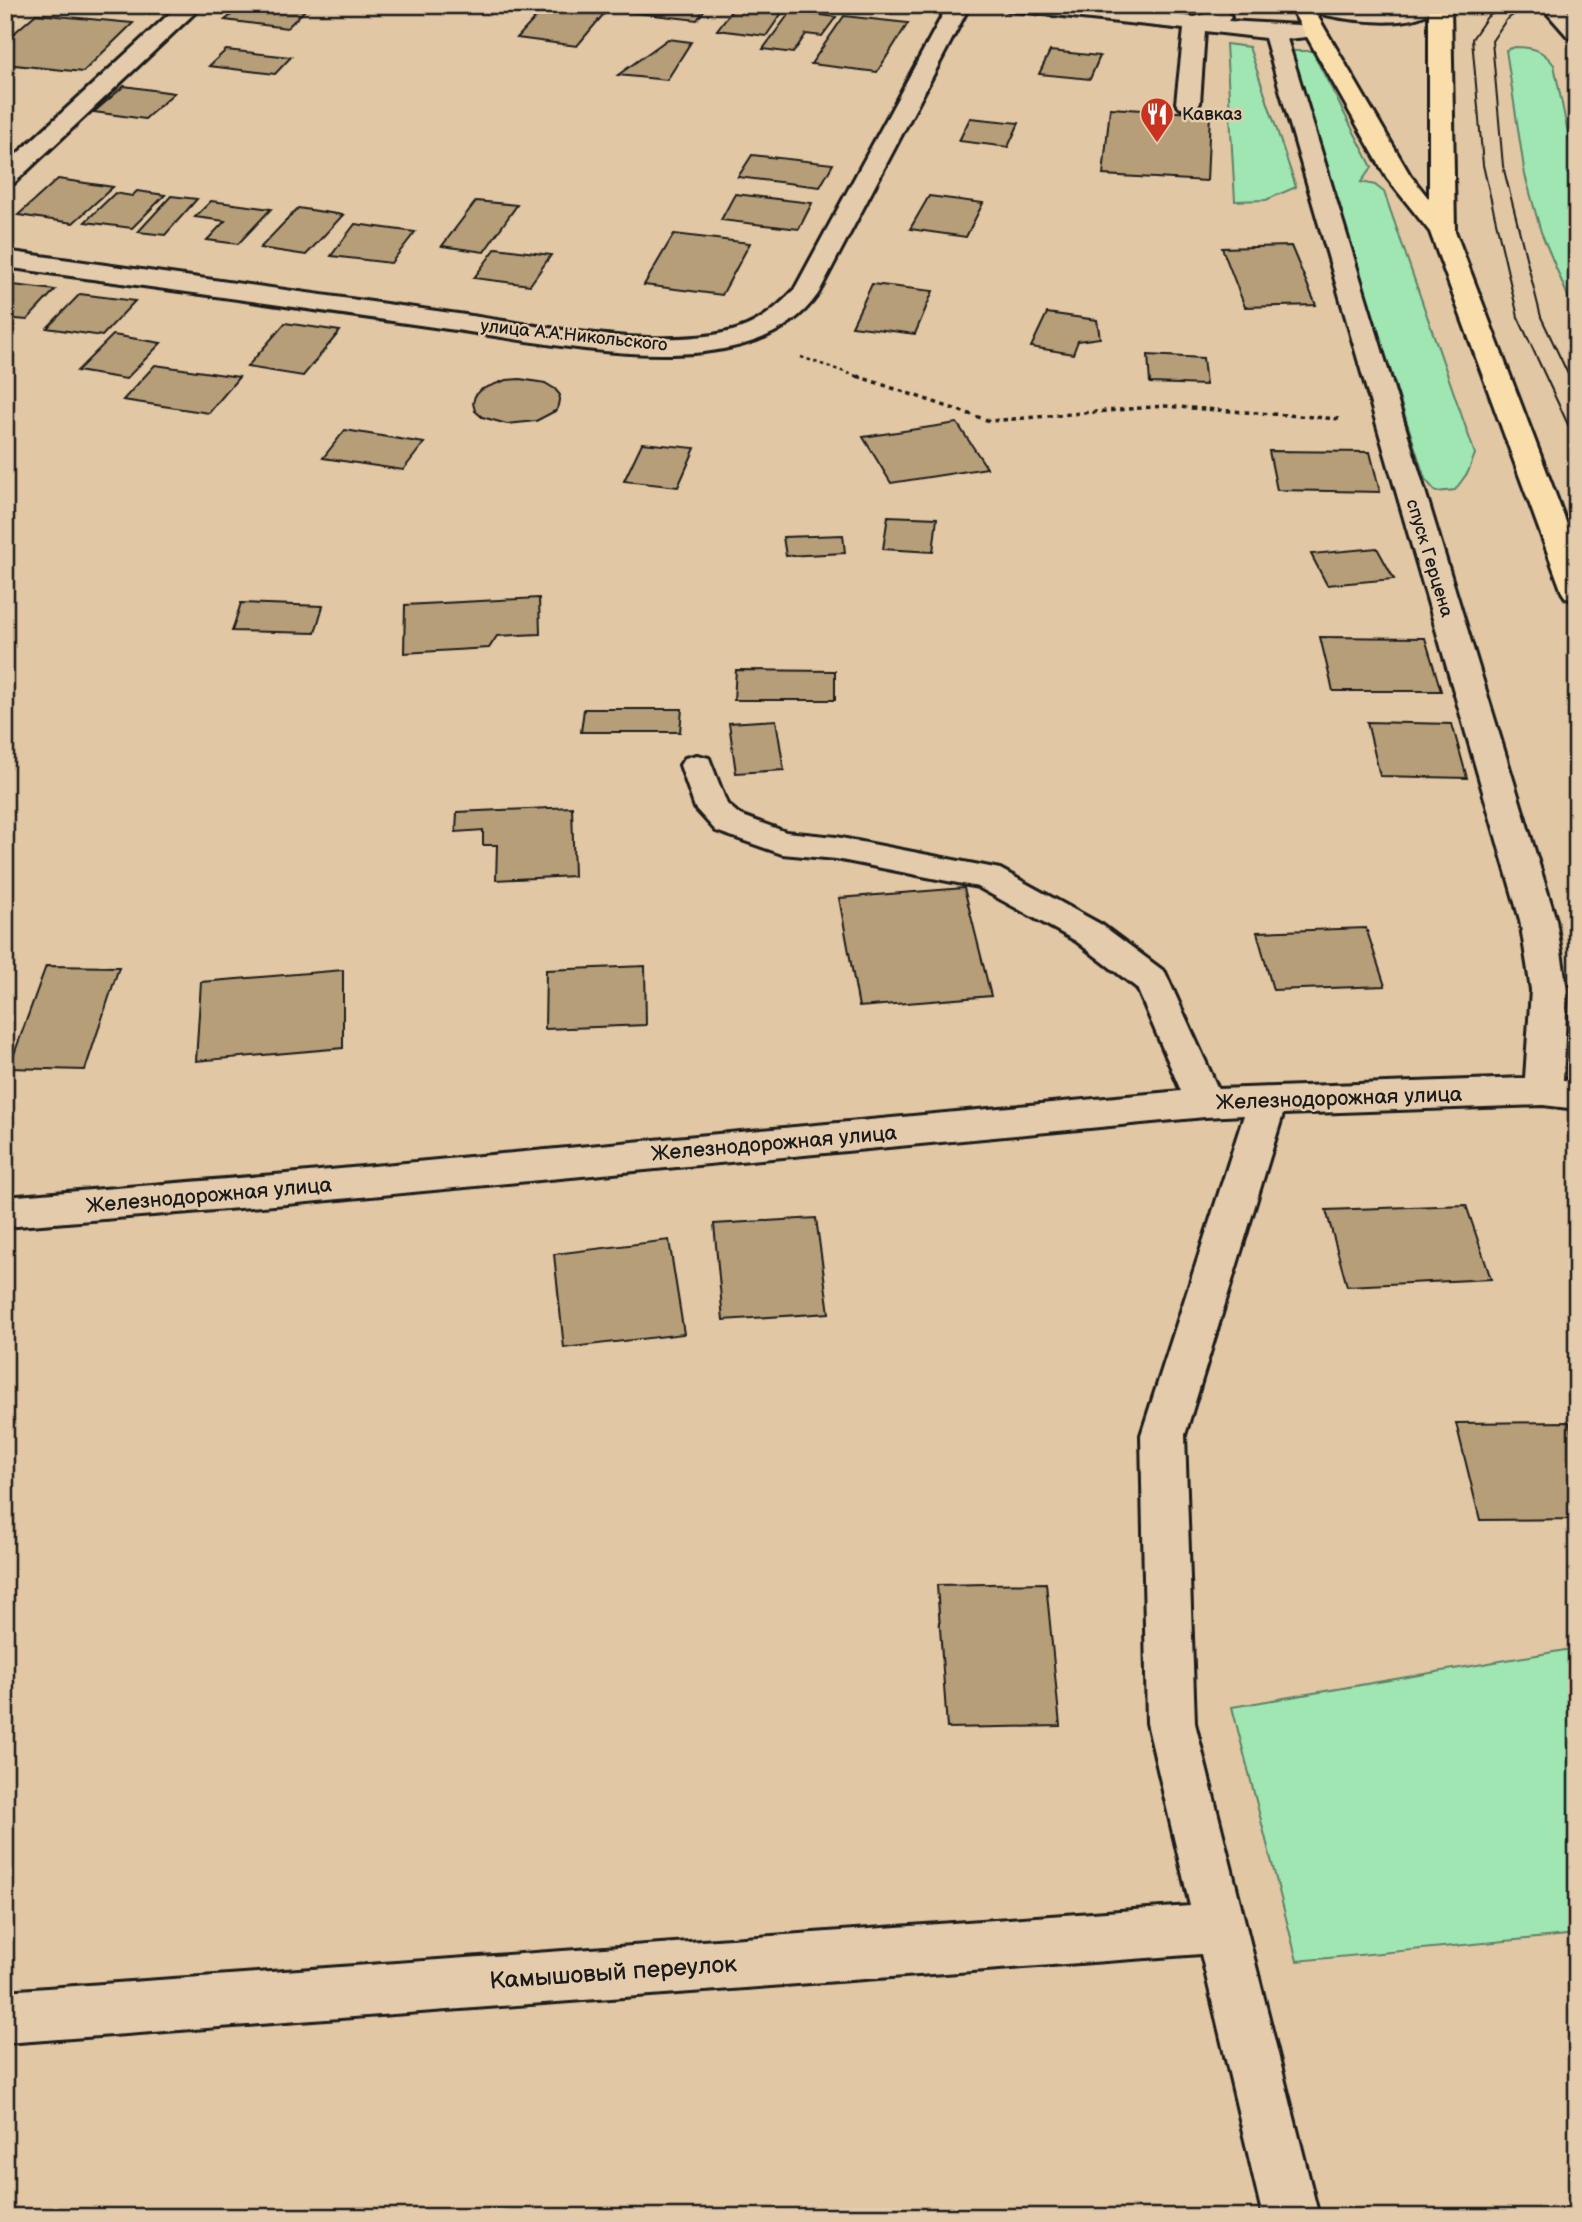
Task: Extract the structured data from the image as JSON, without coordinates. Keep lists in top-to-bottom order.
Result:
{
  "streets": {
    "street": [
      "улица А.А.Никольского",
      "спуск Герцена",
      "Железнодорожная улица",
      "Камышовый переулок"
    ]
  },
  "crossings": [
    ["спуск Герцена", "Железнодорожная улица"]
  ],
  "places": {
    "restaurant": ["Кавказ"]
  }
}
